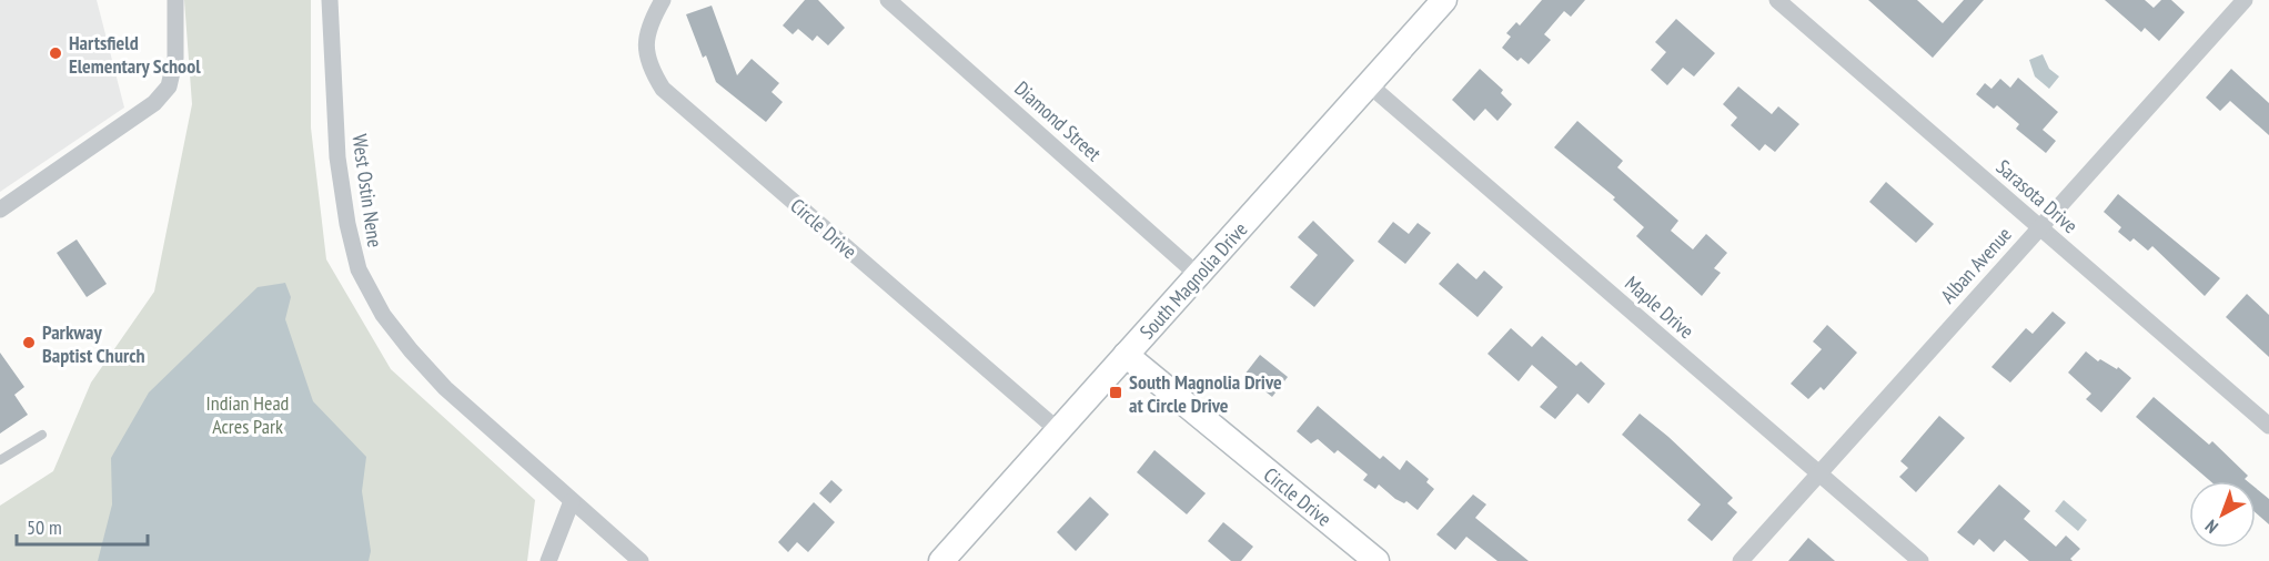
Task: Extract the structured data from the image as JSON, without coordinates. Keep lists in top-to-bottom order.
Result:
{
  "streets": {
    "main road": ["Circle Drive", "South Magnolia Drive"],
    "street": [
      "Diamond Street",
      "West Ostin Nene",
      "Sarasota Drive",
      "Alban Avenue",
      "Maple Drive"
    ]
  },
  "crossings": [
    ["Diamond Street", "South Magnolia Drive"],
    ["Sarasota Drive", "Alban Avenue"],
    ["Circle Drive", "South Magnolia Drive"],
    ["Alban Avenue", "Maple Drive"],
    ["South Magnolia Drive", "Maple Drive"]
  ],
  "parks": ["Indian Head Acres Park"],
  "places": {
    "other": ["Hartsfield Elementary School", "Parkway Baptist Church"],
    "transit": ["South Magnolia Drive at Circle Drive"]
  },
  "scale_bar": "50 m",
  "north": "bottom left"
}
